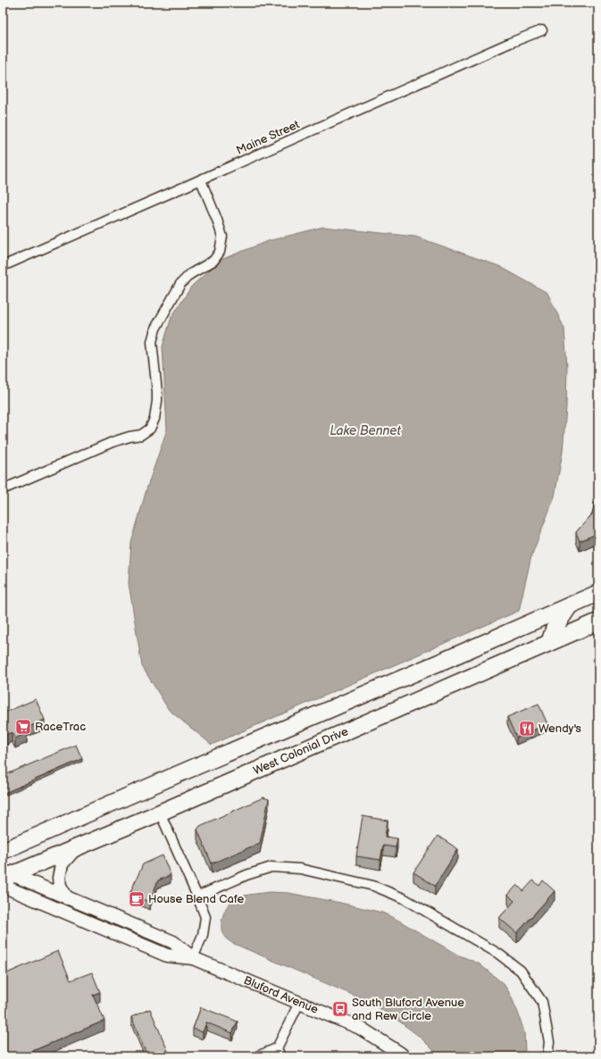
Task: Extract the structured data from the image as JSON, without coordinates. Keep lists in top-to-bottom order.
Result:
{
  "streets": {
    "highway": ["West Colonial Drive"],
    "street": ["Maine Street", "Bluford Avenue"]
  },
  "crossings": [
    ["West Colonial Drive", "Bluford Avenue"]
  ],
  "water": ["Lake Bennet"],
  "places": {
    "supermarket": ["RaceTrac"],
    "restaurant": ["Wendy's"],
    "cafe": ["House Blend Cafe"],
    "bus stop": ["South Bluford Avenue and Rew Circle"]
  }
}
